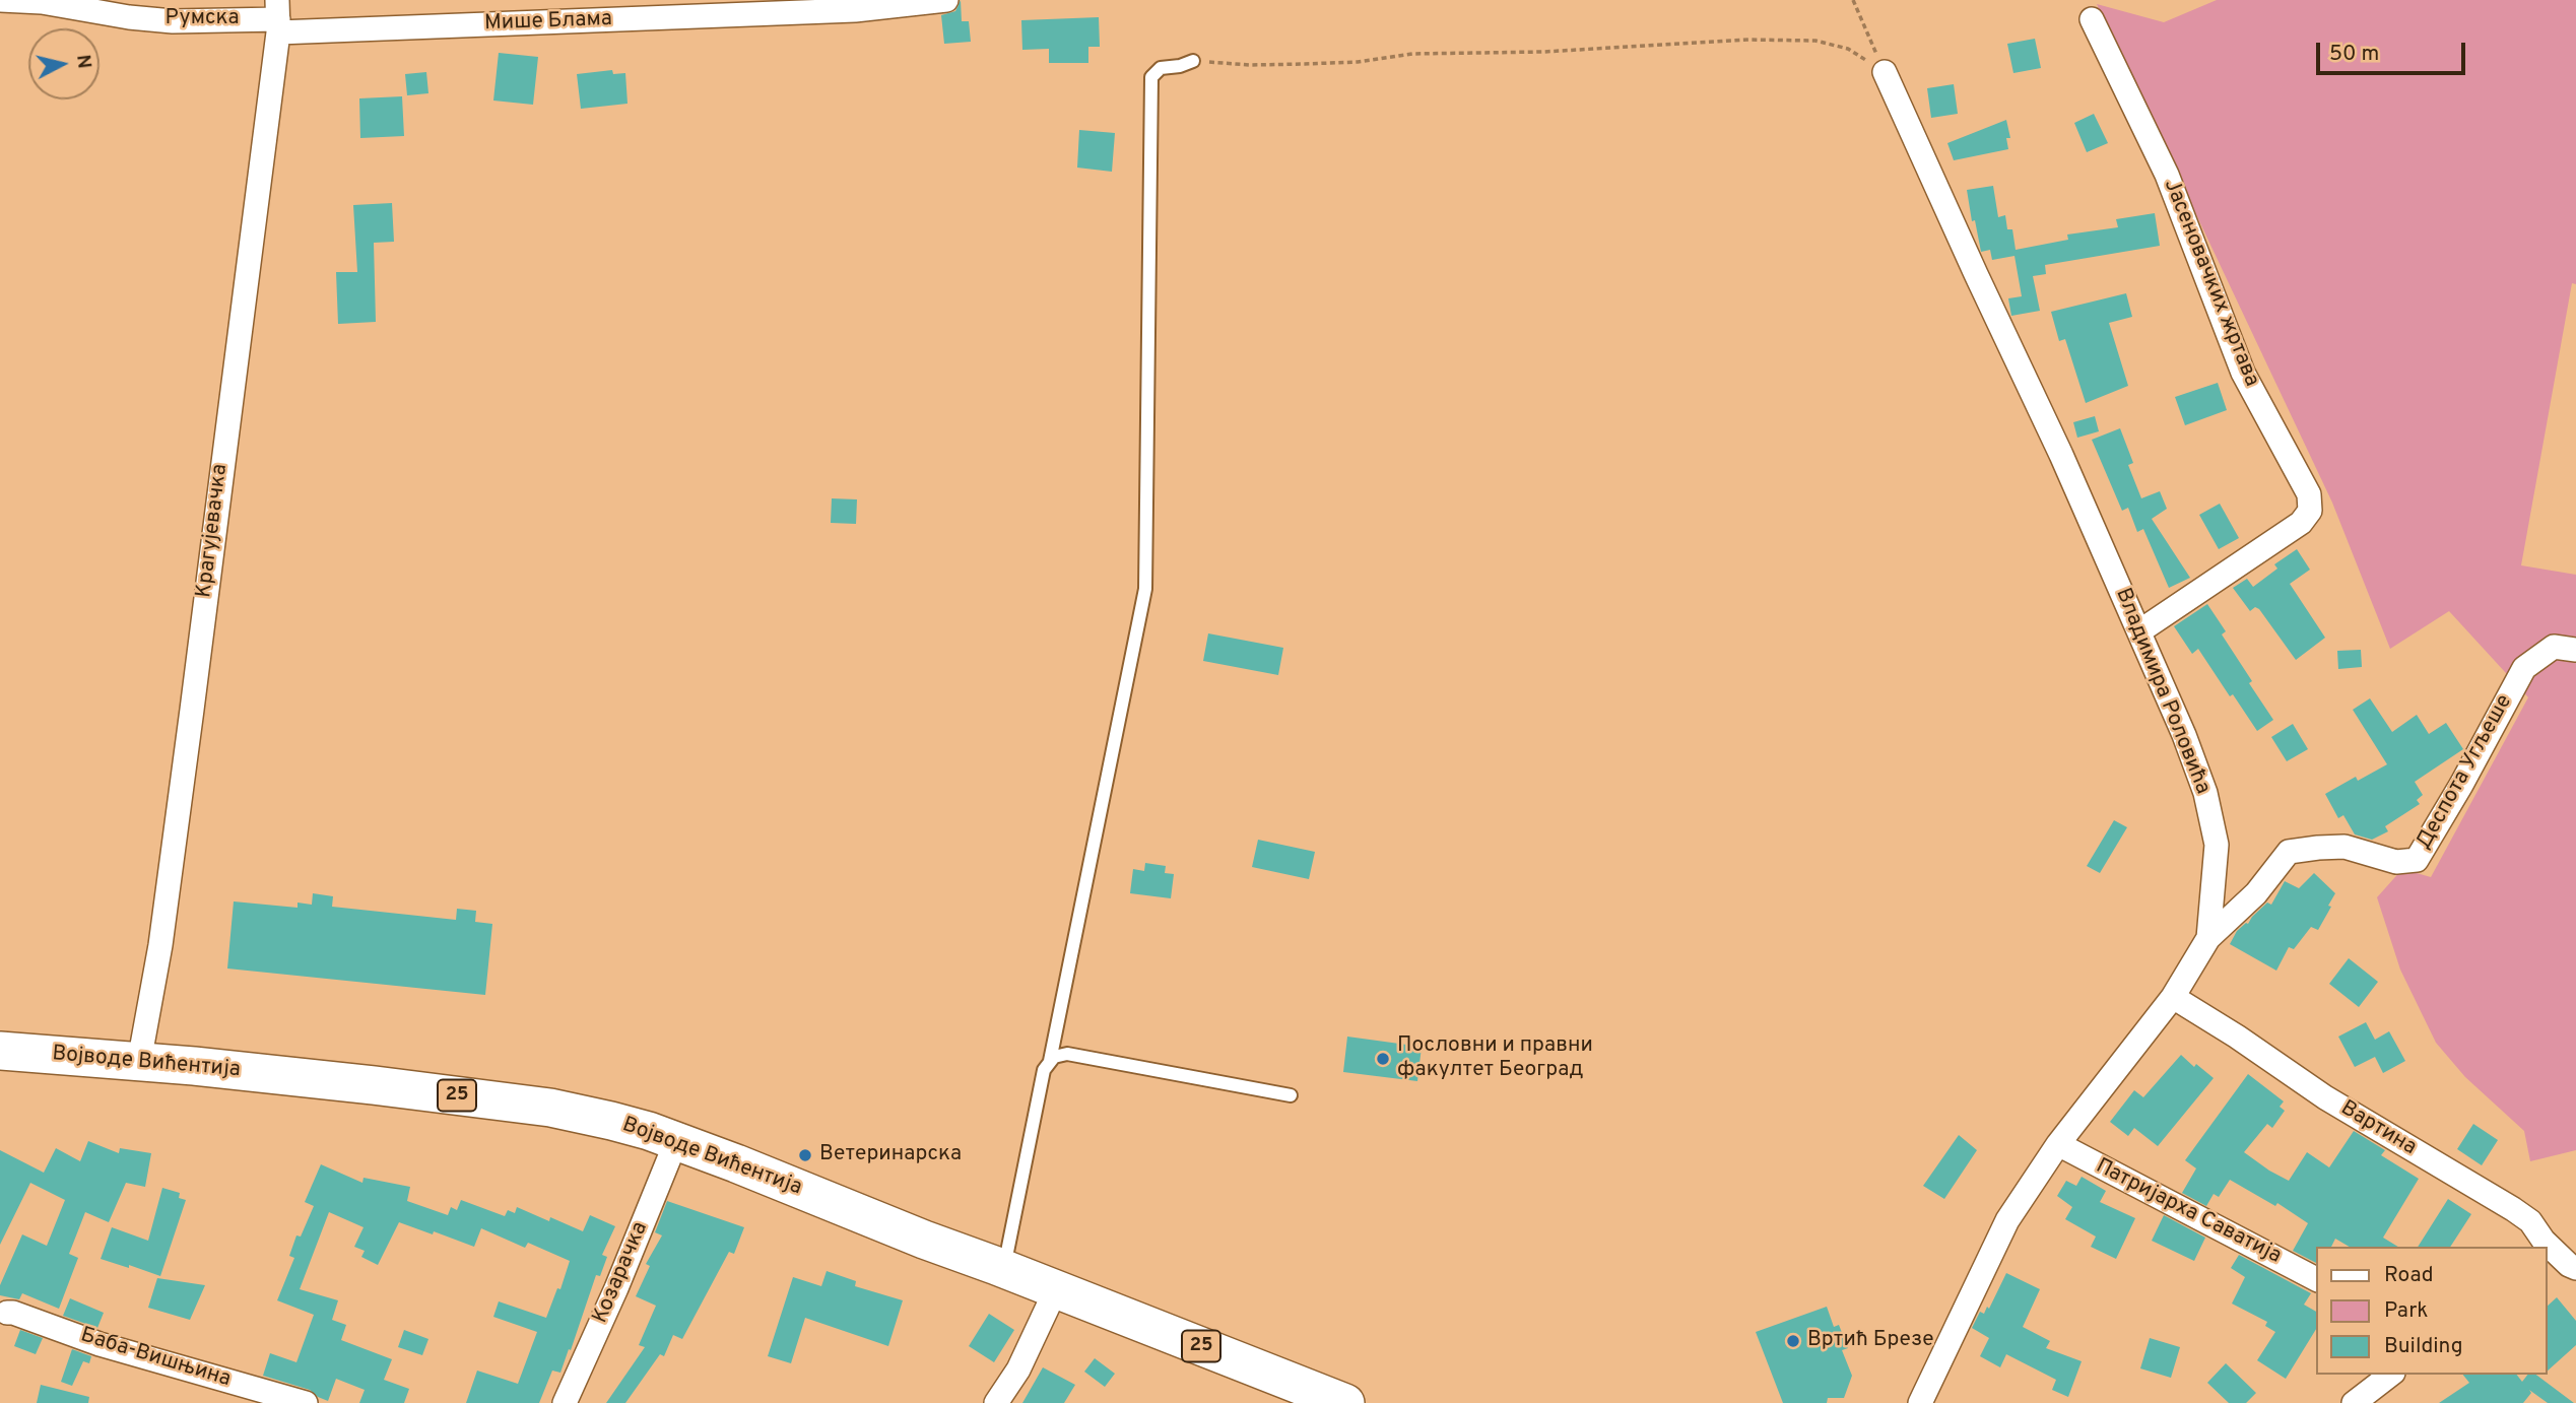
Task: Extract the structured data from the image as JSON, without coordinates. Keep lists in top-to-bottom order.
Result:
{
  "streets": {
    "main road": ["Војводе Вићентија", "25"],
    "street": [
      "Румска",
      "Мише Блама",
      "Јасеновачких жртава",
      "Крагујевачка",
      "Владимира Роловића",
      "Деспота Угљеше",
      "Вартина",
      "Патријарха Саватија",
      "Козарачка",
      "Баба-Вишњина"
    ]
  },
  "crossings": [
    ["Румска", "Мише Блама"],
    ["Румска", "Крагујевачка"],
    ["Мише Блама", "Крагујевачка"],
    ["Јасеновачких жртава", "Владимира Роловића"],
    ["Крагујевачка", "Војводе Вићентија"],
    ["Владимира Роловића", "Деспота Угљеше"],
    ["Владимира Роловића", "Вартина"],
    ["Владимира Роловића", "Патријарха Саватија"],
    ["Војводе Вићентија", "Козарачка"]
  ],
  "places": ["Пословни и правни факултет Београд", "Ветеринарска", "Вртић Брезе"],
  "legend": ["Road", "Park", "Building"],
  "scale_bar": "50 m",
  "north": "right"
}
